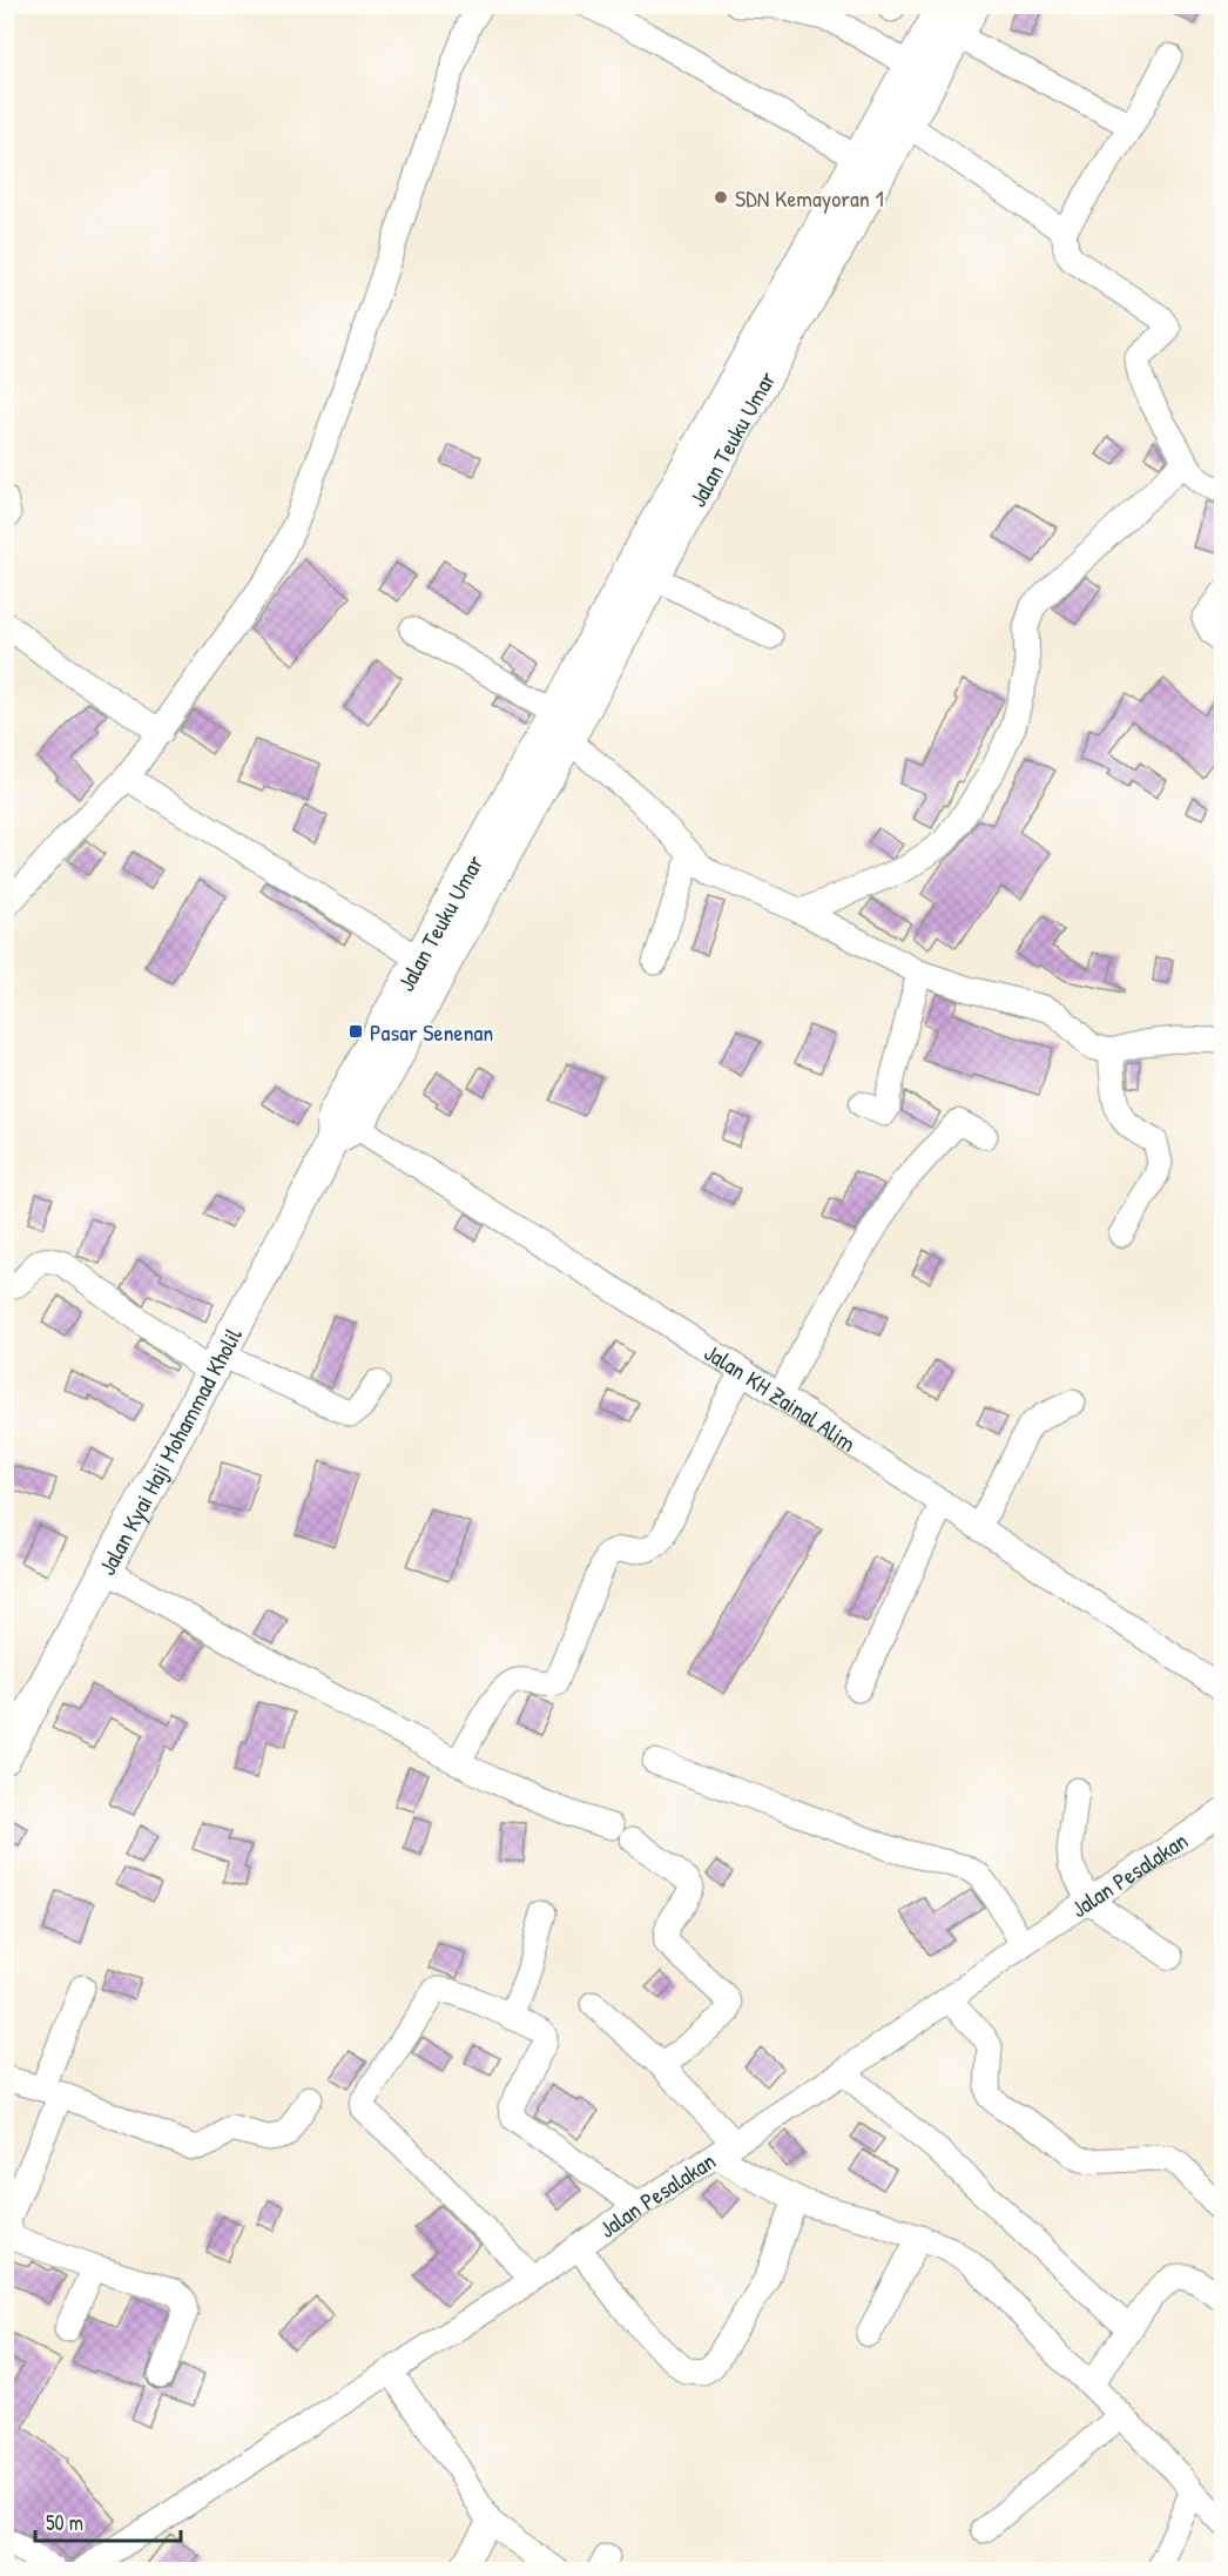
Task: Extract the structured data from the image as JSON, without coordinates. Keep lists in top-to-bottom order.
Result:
{
  "streets": {
    "main road": ["Jalan Teuku Umar", "Jalan Kyai Haji Mohammad Kholil"],
    "street": ["Jalan KH Zainal Alim", "Jalan Pesalakan"]
  },
  "crossings": [
    ["Jalan Teuku Umar", "Jalan KH Zainal Alim"],
    ["Jalan Teuku Umar", "Jalan Kyai Haji Mohammad Kholil"],
    ["Jalan KH Zainal Alim", "Jalan Kyai Haji Mohammad Kholil"]
  ],
  "places": {
    "other": ["SDN Kemayoran 1"],
    "transit": ["Pasar Senenan"]
  },
  "scale_bar": "50 m"
}
